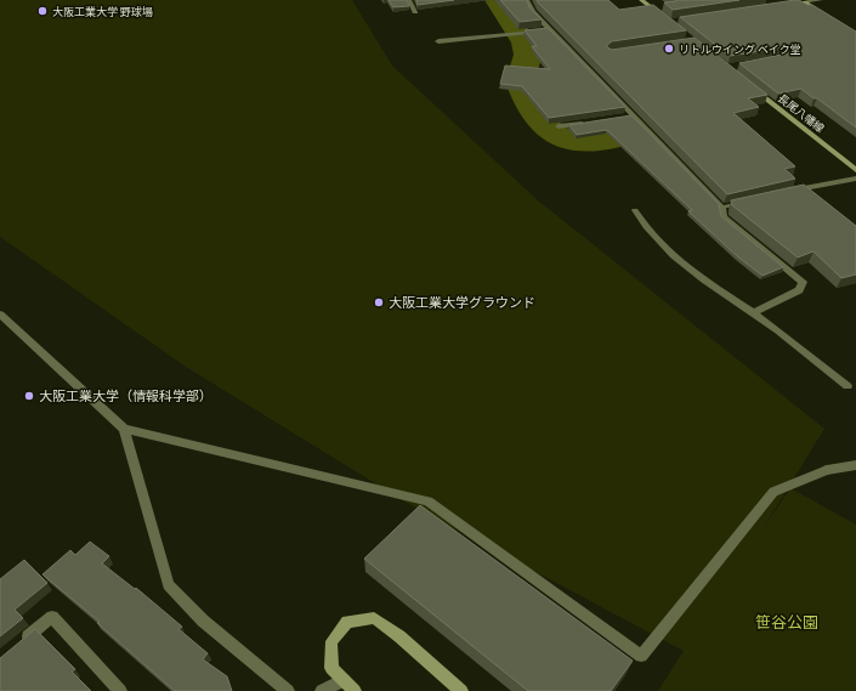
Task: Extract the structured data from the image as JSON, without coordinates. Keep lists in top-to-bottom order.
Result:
{
  "streets": {
    "main road": ["長尾八幡線"]
  },
  "parks": ["笹谷公園"],
  "places": [
    "大阪工業大学 野球場",
    "リトルウイング ベイク堂",
    "大阪工業大学グラウンド",
    "大阪工業大学（情報科学部）"
  ]
}
